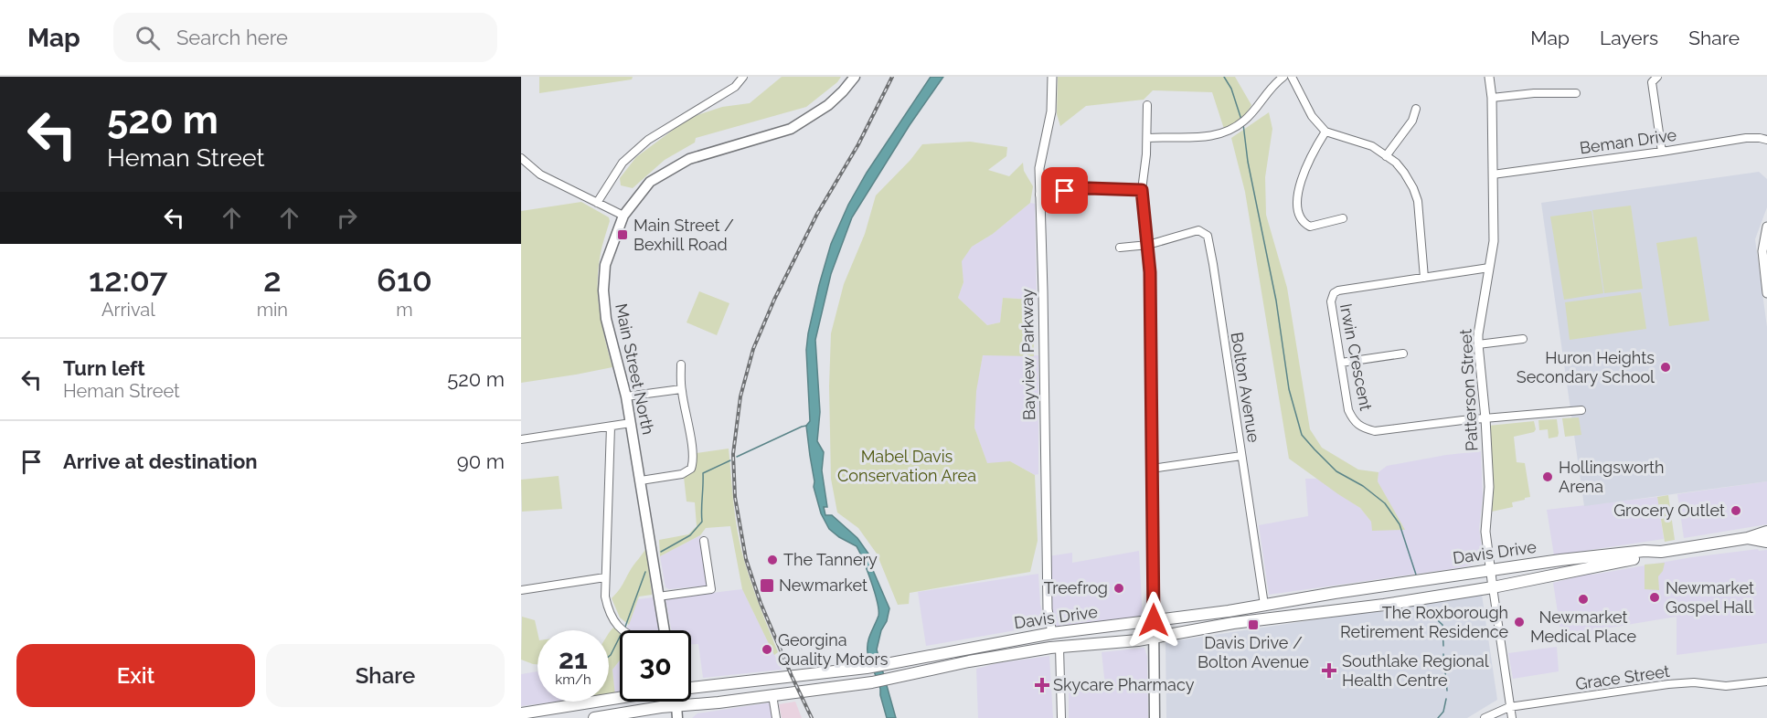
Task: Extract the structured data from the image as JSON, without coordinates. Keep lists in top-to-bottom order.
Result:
{
  "streets": {
    "main road": ["Main Street North", "Davis Drive"],
    "street": [
      "Beman Drive",
      "Bayview Parkway",
      "Irwin Crescent",
      "Bolton Avenue",
      "Patterson Street",
      "Grace Street"
    ]
  },
  "crossings": [
    ["Beman Drive", "Patterson Street"],
    ["Bayview Parkway", "Davis Drive"],
    ["Irwin Crescent", "Patterson Street"],
    ["Bolton Avenue", "Davis Drive"],
    ["Patterson Street", "Davis Drive"]
  ],
  "parks": ["Mabel Davis Conservation Area"],
  "places": {
    "transit": ["Main Street / Bexhill Road", "Newmarket", "Davis Drive / Bolton Avenue"],
    "other": [
      "Huron Heights Secondary School",
      "Hollingsworth Arena",
      "Grocery Outlet",
      "The Tannery",
      "Treefrog",
      "Newmarket Gospel Hall",
      "Newmarket Medical Place",
      "The Roxborough Retirement Residence",
      "Georgina Quality Motors"
    ],
    "health": ["Southlake Regional Health Centre", "Skycare Pharmacy"]
  },
  "page": {
    "header": "Map",
    "search": "Search here",
    "nav": ["Map", "Layers", "Share"],
    "turn": ["520 m", "Heman Street"],
    "eta": [
      "12:07",
      "Arrival",
      "2",
      "min",
      "610",
      "m"
    ],
    "list": [
      {
        "name": "Turn left",
        "note": "Heman Street",
        "value": "520 m"
      },
      {
        "name": "Arrive at destination",
        "value": "90 m"
      }
    ],
    "speed": "21 km/h",
    "limit": "30",
    "buttons": ["Exit", "Share"]
  }
}
